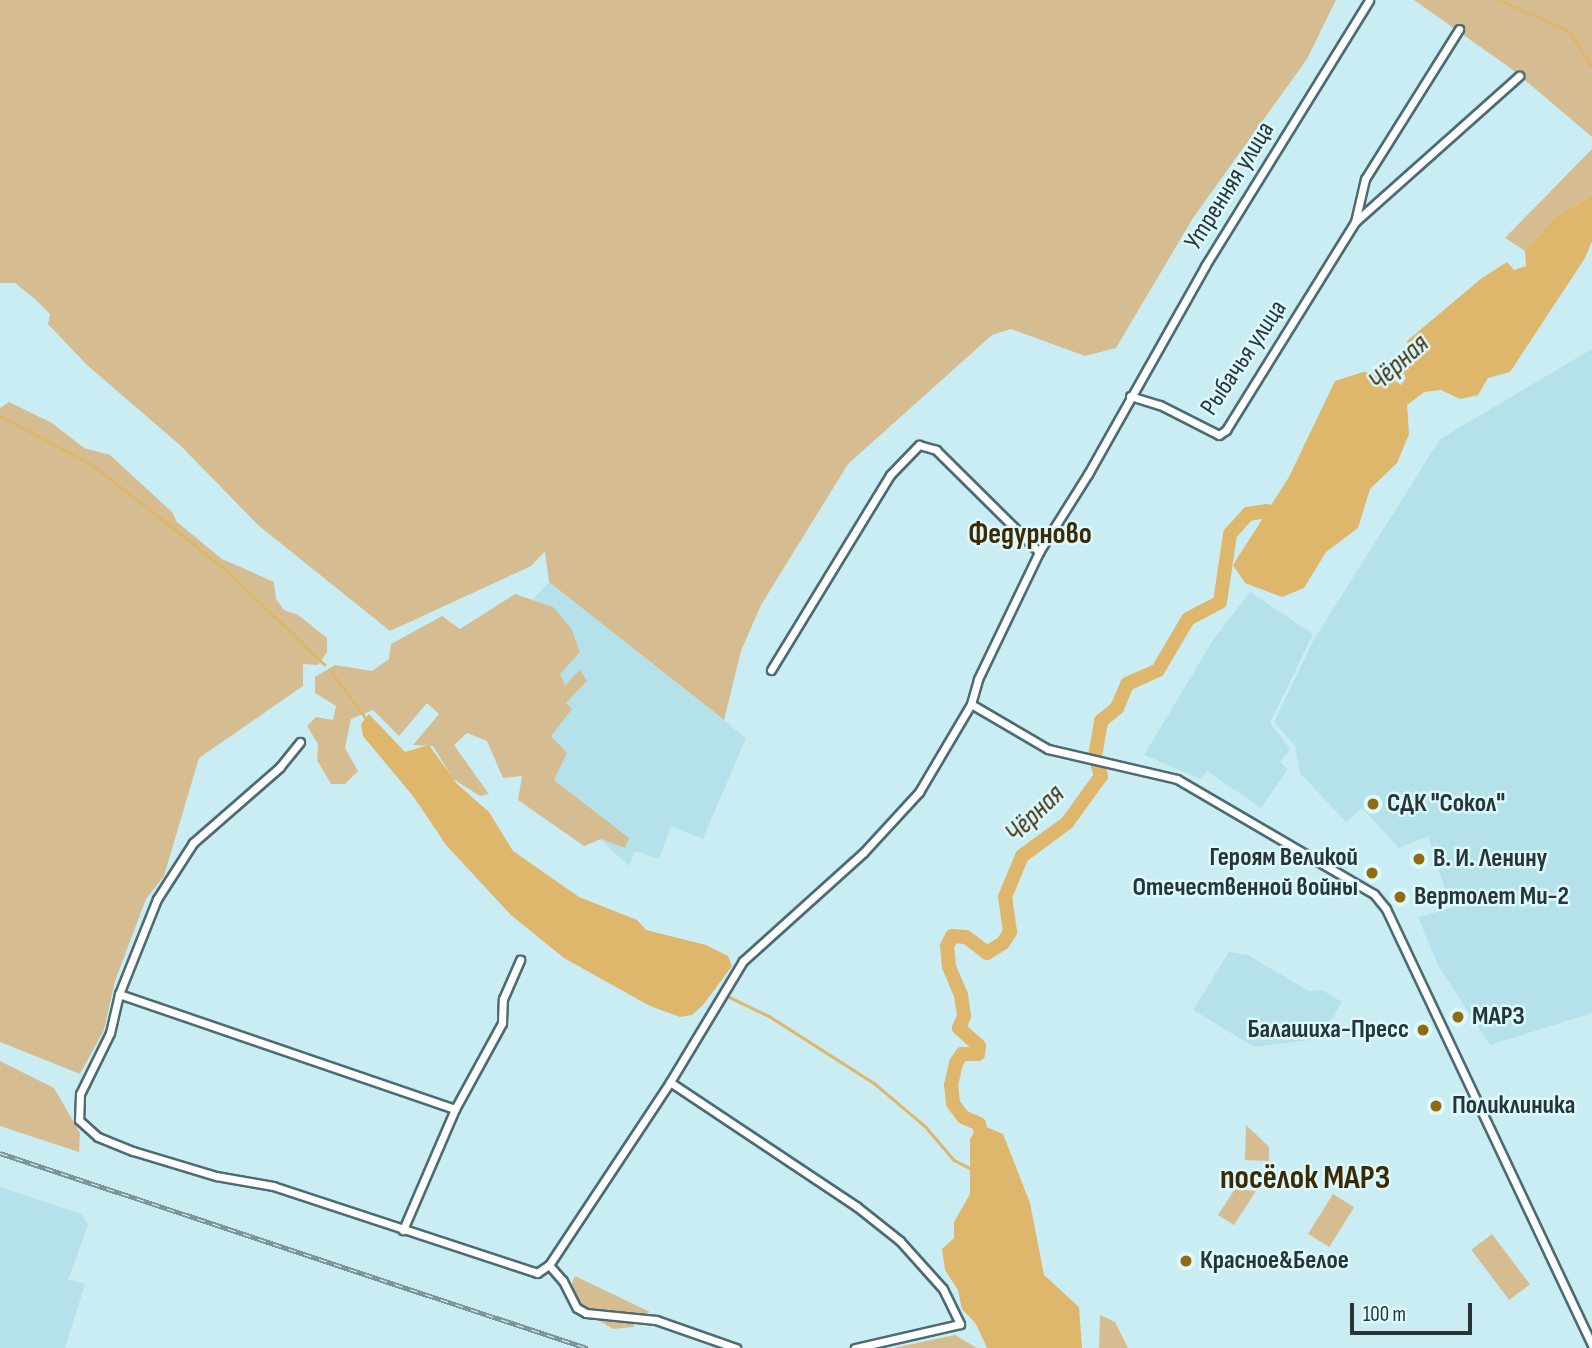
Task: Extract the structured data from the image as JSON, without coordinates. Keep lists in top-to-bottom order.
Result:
{
  "streets": {
    "street": ["Утренняя улица", "Рыбачья улица"]
  },
  "crossings": [
    ["Утренняя улица", "Рыбачья улица"]
  ],
  "districts": ["Федурново", "посёлок МАРЗ"],
  "water": ["Чёрная"],
  "places": [
    "СДК \"Сокол\"",
    "В. И. Ленину",
    "Героям Великой Отечественной войны",
    "Вертолет Ми-2",
    "МАРЗ",
    "Балашиха-Пресс",
    "Поликлиника",
    "Красное&Белое"
  ],
  "scale_bar": "100 m"
}
